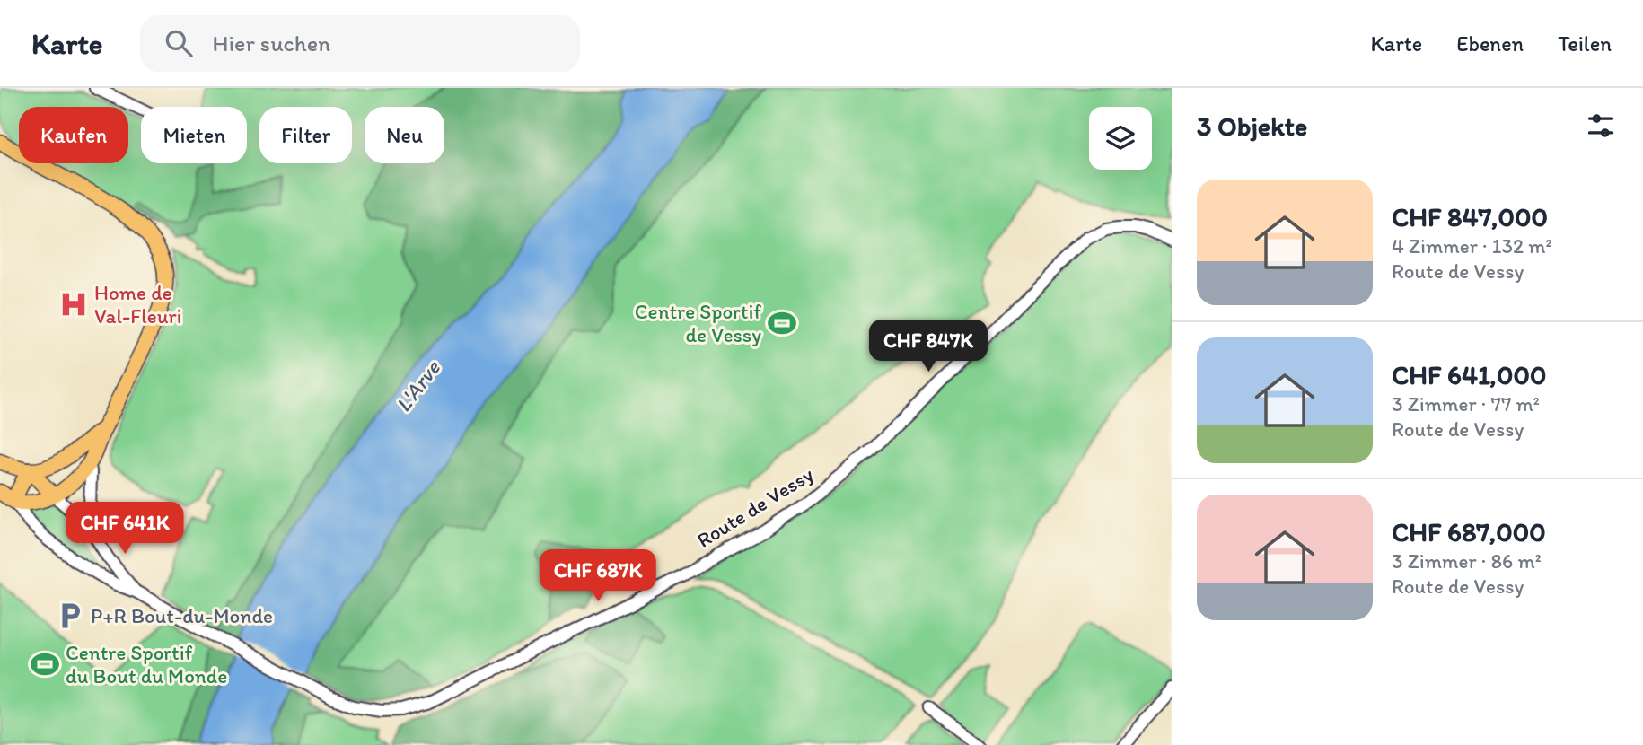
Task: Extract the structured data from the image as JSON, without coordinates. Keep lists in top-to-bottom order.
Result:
{
  "streets": {
    "street": ["Route de Vessy"]
  },
  "water": ["L'Arve"],
  "places": {
    "hospital": ["Home de Val-Fleuri"],
    "sports": ["Centre Sportif de Vessy", "Centre Sportif du Bout du Monde"],
    "parking": ["P+R Bout-du-Monde"]
  },
  "page": {
    "header": "Karte",
    "search": "Hier suchen",
    "nav": ["Karte", "Ebenen", "Teilen"],
    "heading": "3 Objekte",
    "chip": [
      "Kaufen",
      "Mieten",
      "Filter",
      "Neu"
    ],
    "list": [
      {
        "name": "CHF 847,000",
        "note": "4 Zimmer · 132 m² · Route de Vessy"
      },
      {
        "name": "CHF 641,000",
        "note": "3 Zimmer · 77 m² · Route de Vessy"
      },
      {
        "name": "CHF 687,000",
        "note": "3 Zimmer · 86 m² · Route de Vessy"
      }
    ],
    "price": ["CHF 847K", "CHF 641K", "CHF 687K"]
  }
}
